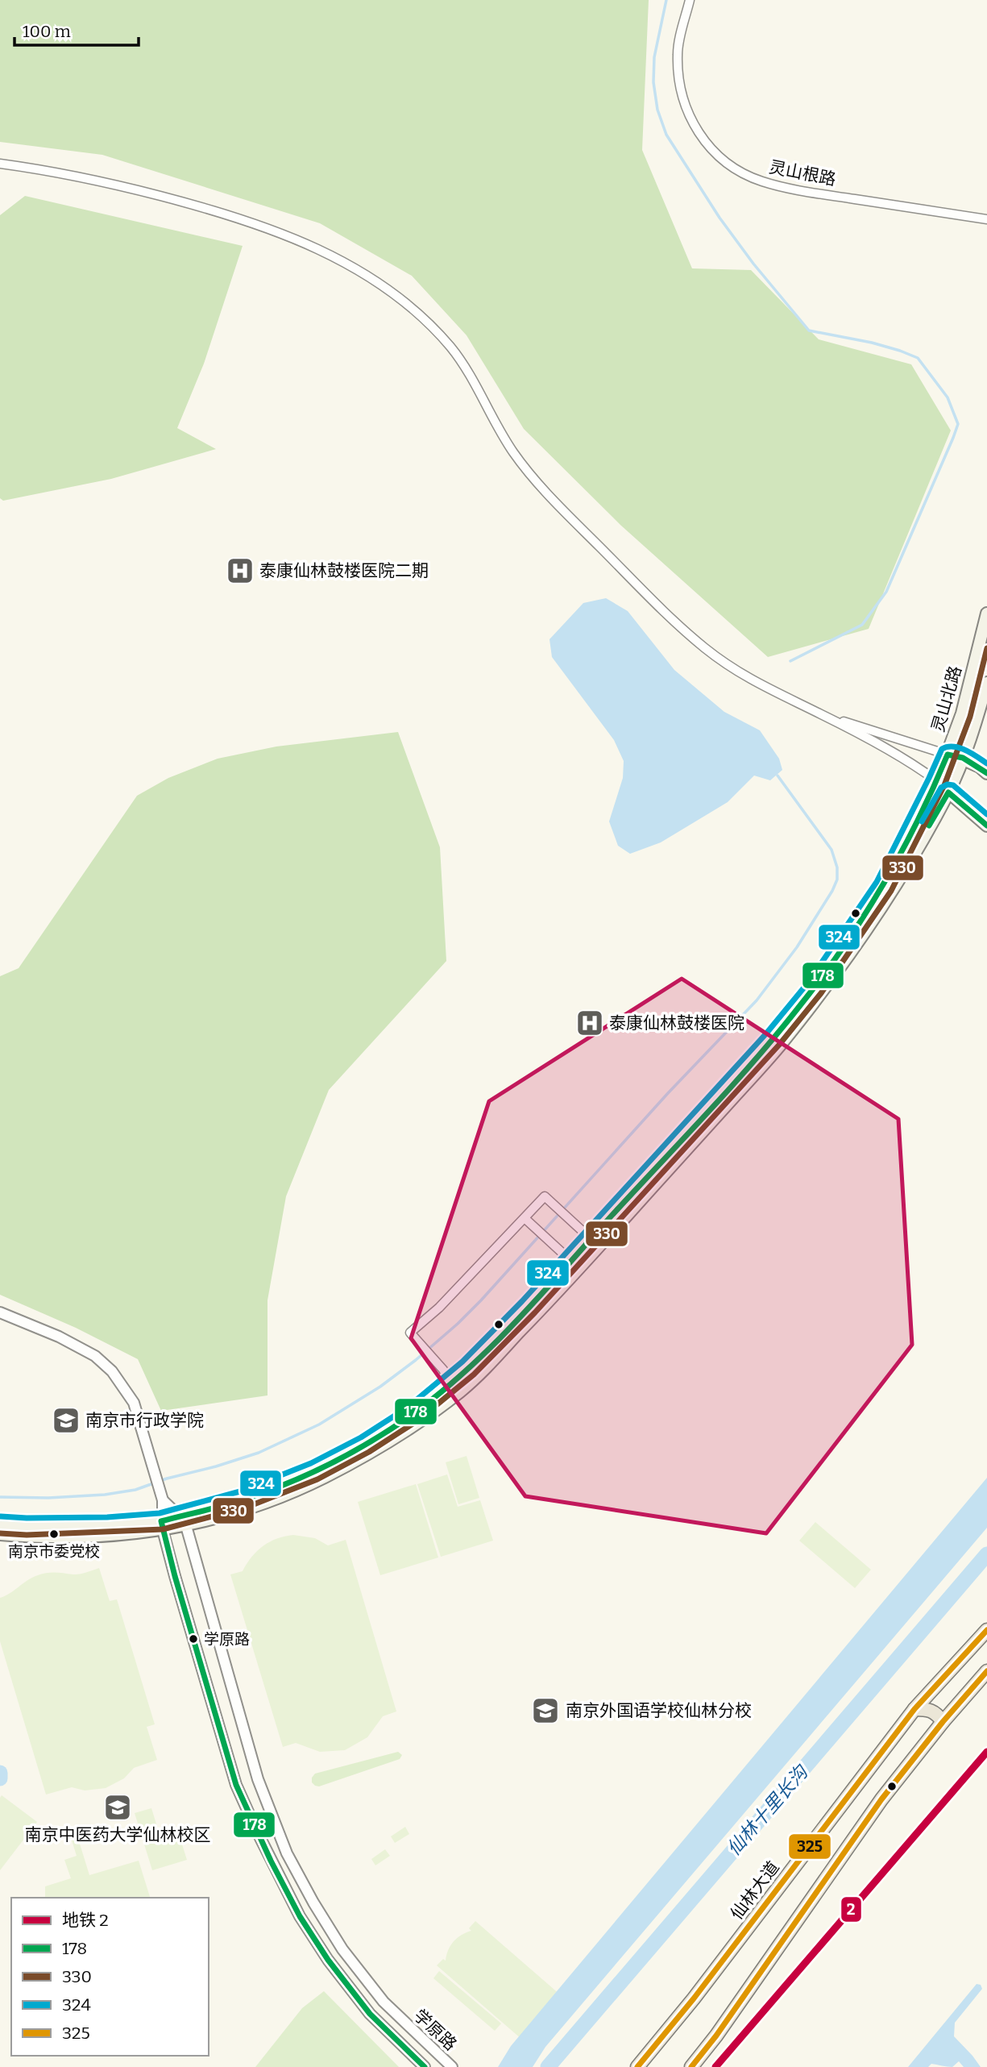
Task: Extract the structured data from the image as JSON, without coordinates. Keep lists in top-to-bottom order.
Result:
{
  "streets": {
    "main road": ["灵山北路", "仙林大道"],
    "street": ["灵山根路", "学原路"]
  },
  "crossings": [
    ["灵山北路", "学原路"]
  ],
  "water": ["仙林十里长沟"],
  "places": {
    "hospital": ["泰康仙林鼓楼医院二期", "泰康仙林鼓楼医院"],
    "school or university": ["南京市行政学院", "南京外国语学校仙林分校", "南京中医药大学仙林校区"],
    "other": ["南京市委党校", "学原路"]
  },
  "lines": [
    "transit line 330",
    "transit line 324",
    "transit line 178",
    "transit line 325",
    "metro line 2"
  ],
  "legend": [
    "地铁 2",
    "178",
    "330",
    "324",
    "325"
  ],
  "scale_bar": "100 m"
}
